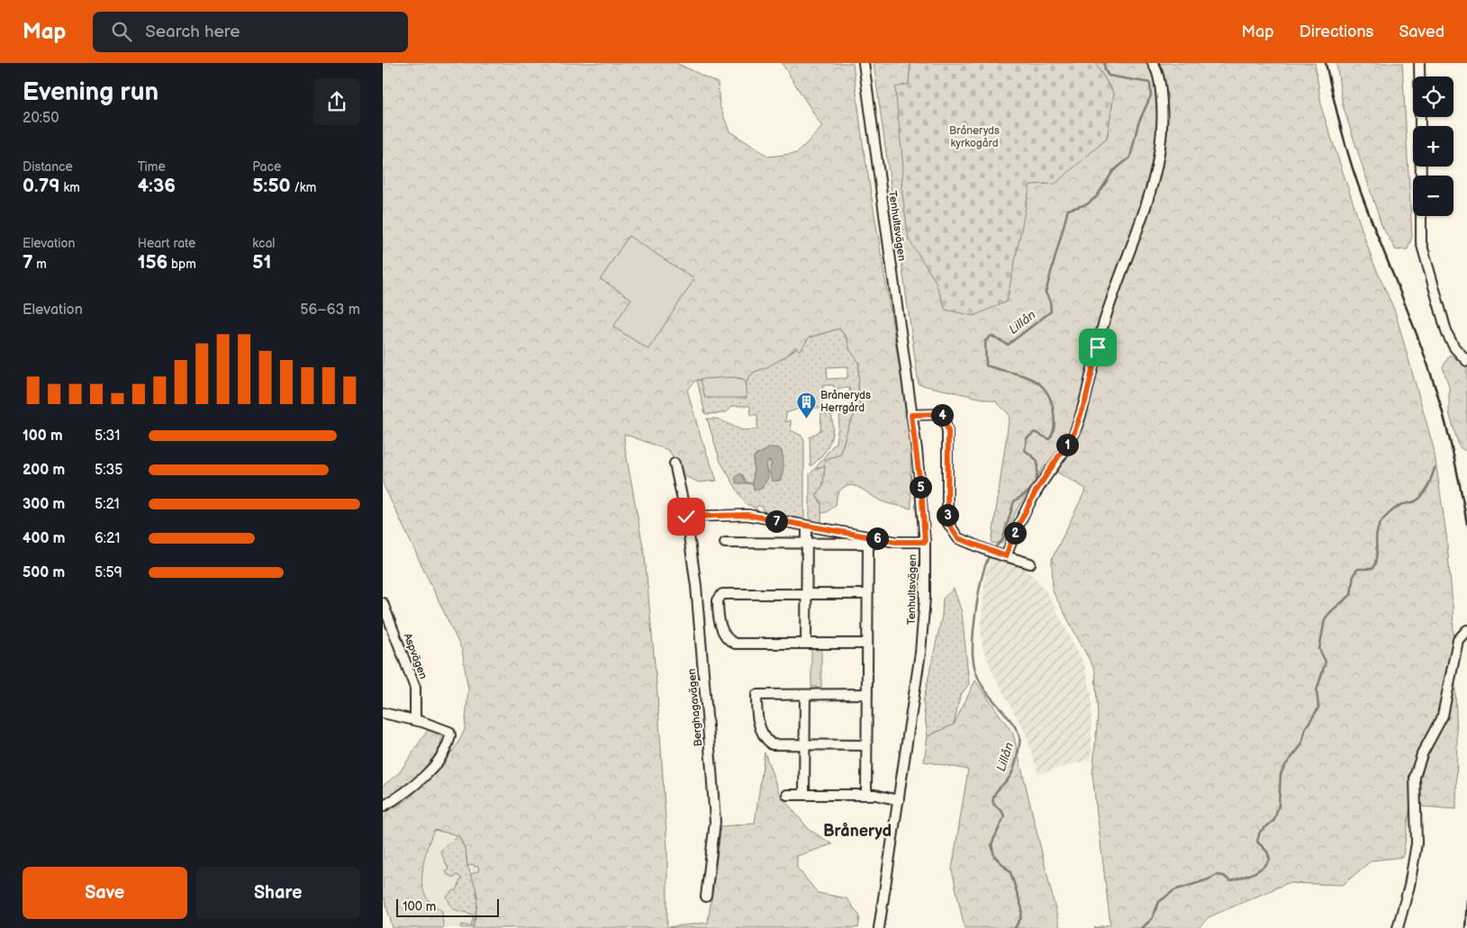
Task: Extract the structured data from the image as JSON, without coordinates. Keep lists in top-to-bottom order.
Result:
{
  "streets": {
    "street": ["Tenhultsvägen", "Aspvägen", "Berghagavägen"]
  },
  "districts": ["Bråneryd"],
  "water": ["Lillån"],
  "parks": ["Bråneryds kyrkogård"],
  "places": {
    "building": ["Bråneryds Herrgård"]
  },
  "scale_bar": "100 m",
  "page": {
    "header": "Map",
    "search": "Search here",
    "nav": ["Map", "Directions", "Saved"],
    "heading": ["Evening run", "20:50"],
    "map_buttons": ["+", "−"],
    "stats": [
      ["Distance", "0.79 km"],
      ["Time", "4:36"],
      ["Pace", "5:50 /km"],
      ["Elevation", "7 m"],
      ["Heart rate", "156 bpm"],
      ["kcal", "51"]
    ],
    "chart": ["Elevation", "56–63 m"],
    "pins": [
      "4",
      "1",
      "5",
      "3",
      "7",
      "2",
      "6"
    ],
    "list": [
      {
        "name": "100 m",
        "note": "5:31"
      },
      {
        "name": "200 m",
        "note": "5:35"
      },
      {
        "name": "300 m",
        "note": "5:21"
      },
      {
        "name": "400 m",
        "note": "6:21"
      },
      {
        "name": "500 m",
        "note": "5:59"
      }
    ],
    "buttons": ["Save", "Share"],
    "scale": "100 m"
  }
}
